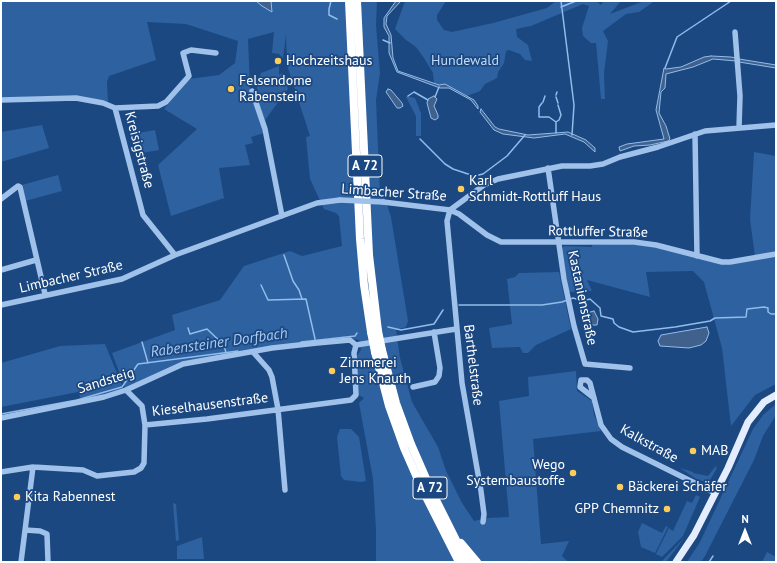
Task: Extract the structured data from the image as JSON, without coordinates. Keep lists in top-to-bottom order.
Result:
{
  "streets": {
    "highway": ["A 72"],
    "street": [
      "Kreisigstraße",
      "Limbacher Straße",
      "Rottluffer Straße",
      "Kastanienstraße",
      "Barthelstraße",
      "Sandsteig",
      "Kieselhausenstraße",
      "Kalkstraße"
    ]
  },
  "crossings": [
    ["Kreisigstraße", "Limbacher Straße"],
    ["Limbacher Straße", "Rottluffer Straße"],
    ["Limbacher Straße", "Kastanienstraße"],
    ["Limbacher Straße", "Barthelstraße"],
    ["Rottluffer Straße", "Kastanienstraße"],
    ["Rottluffer Straße", "Barthelstraße"],
    ["Sandsteig", "Kieselhausenstraße"]
  ],
  "water": ["Rabensteiner Dorfbach"],
  "parks": ["Hundewald"],
  "places": [
    "Hochzeitshaus",
    "Felsendome Rabenstein",
    "Karl Schmidt-Rottluff Haus",
    "Zimmerei Jens Knauth",
    "MAB",
    "Wego Systembaustoffe",
    "Bäckerei Schäfer",
    "Kita Rabennest",
    "GPP Chemnitz"
  ],
  "north": "top"
}
